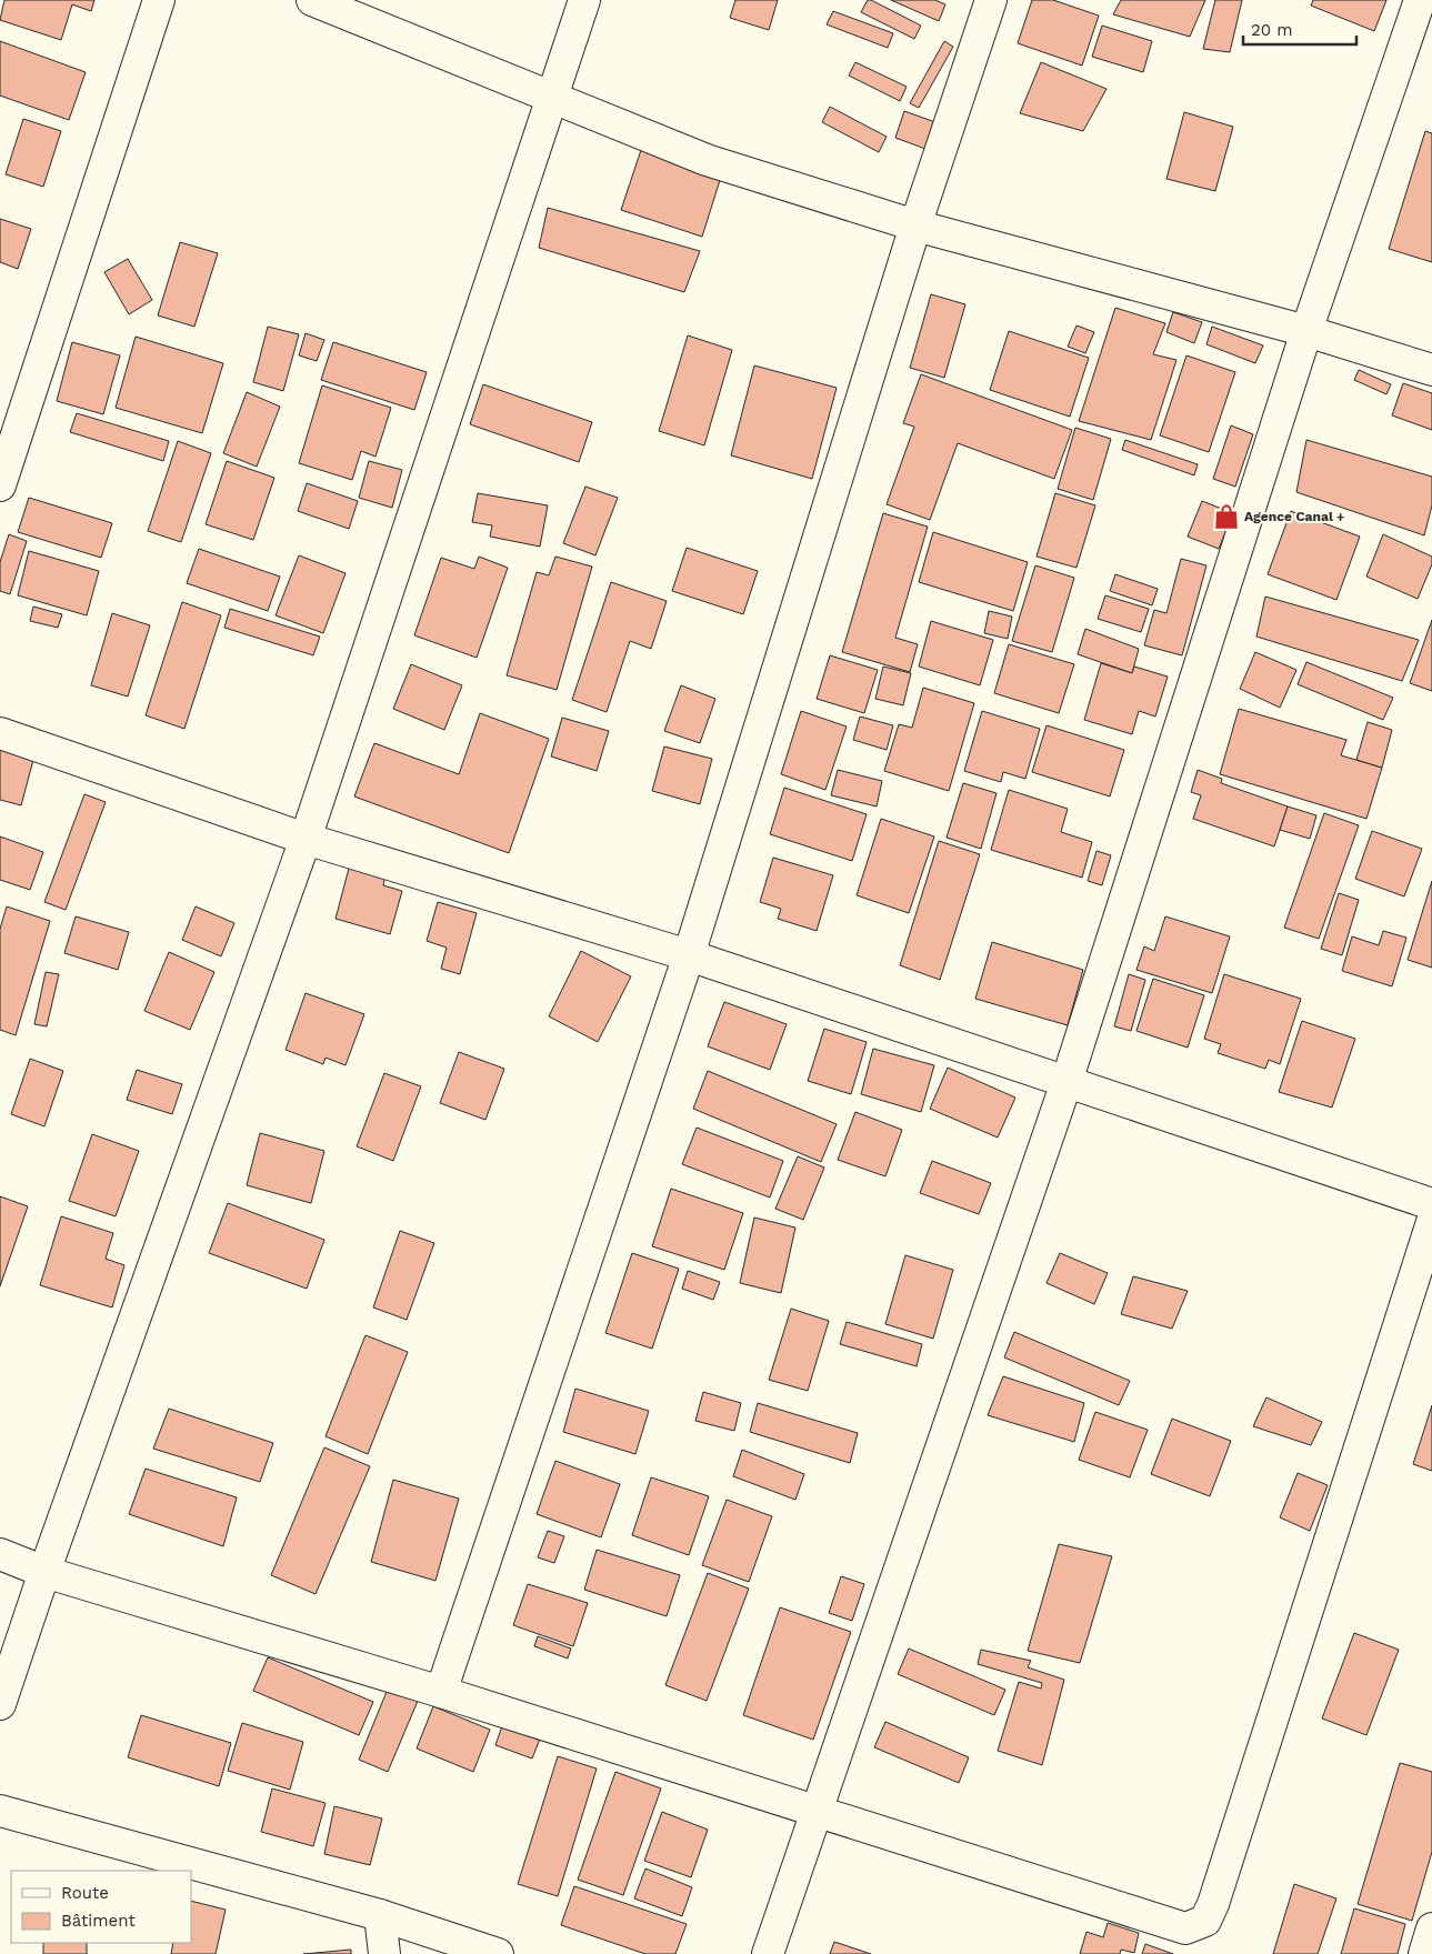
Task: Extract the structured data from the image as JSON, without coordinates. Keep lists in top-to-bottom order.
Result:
{
  "places": {
    "shop": ["Agence Canal +"]
  },
  "legend": ["Route", "Bâtiment"],
  "scale_bar": "20 m"
}
